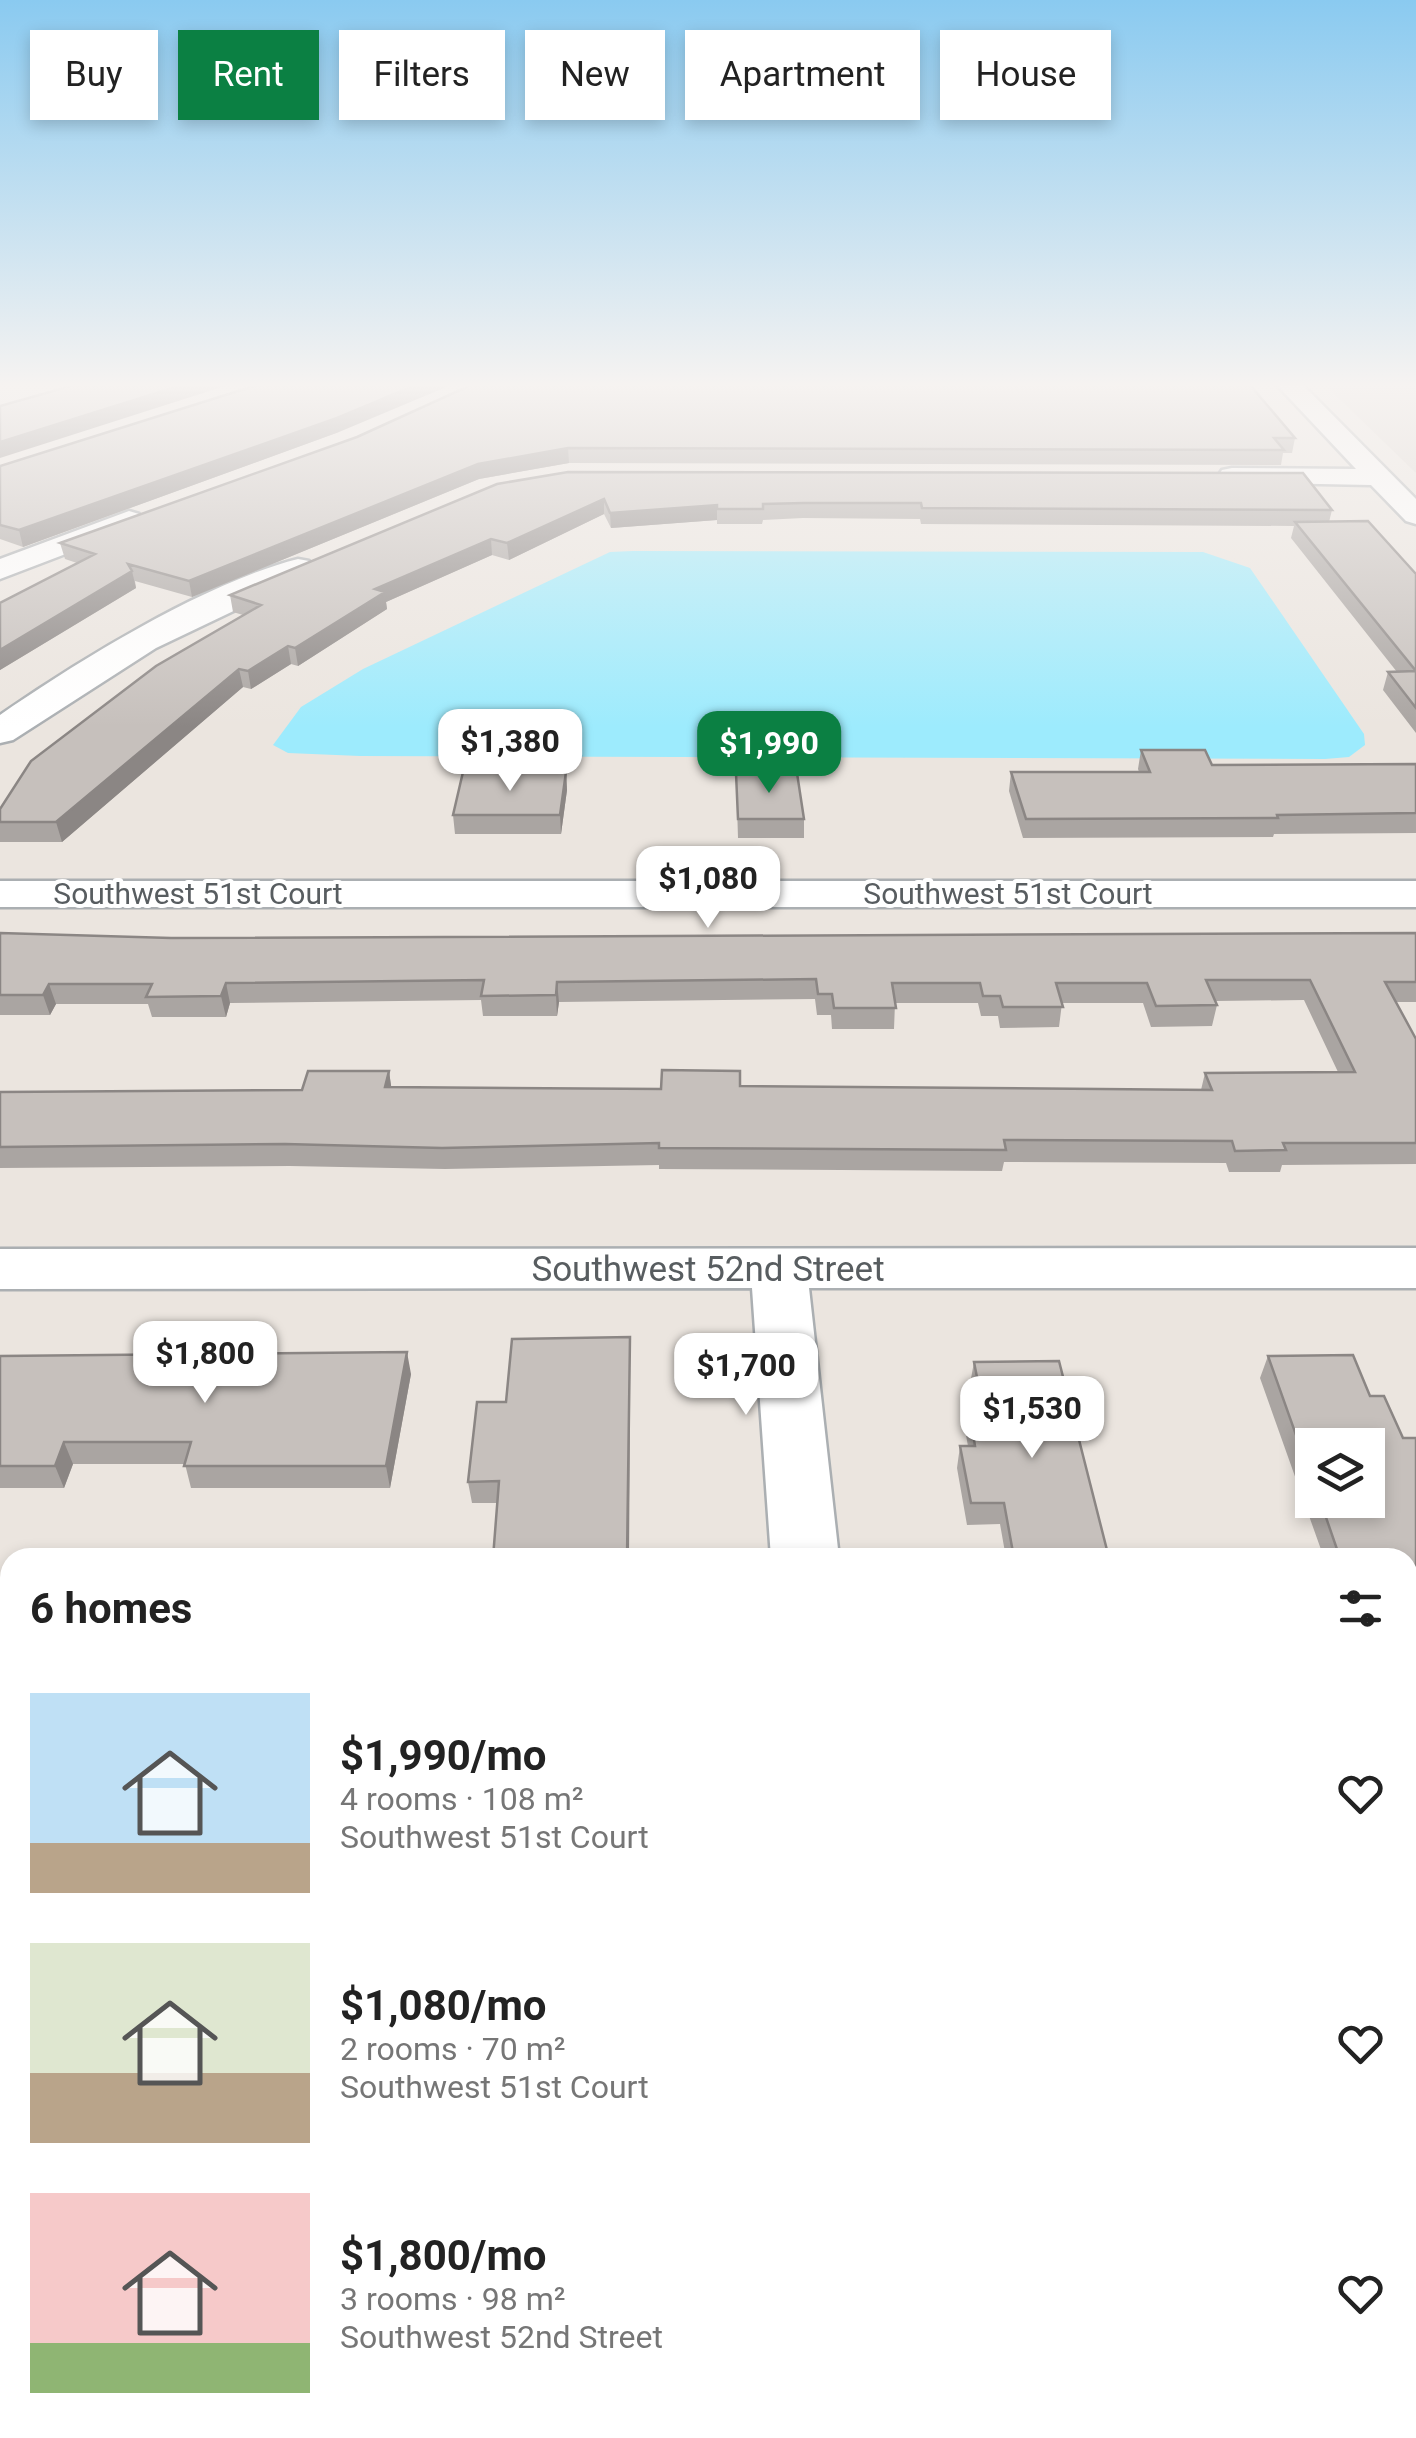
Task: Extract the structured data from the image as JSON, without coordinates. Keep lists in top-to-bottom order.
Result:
{
  "streets": {
    "street": ["Southwest 51st Court", "Southwest 52nd Street"]
  },
  "page": {
    "chip": [
      "Buy",
      "Rent",
      "Filters",
      "New",
      "Apartment",
      "House"
    ],
    "price": [
      "$1,380",
      "$1,990",
      "$1,080",
      "$1,800",
      "$1,700",
      "$1,530"
    ],
    "heading": "6 homes",
    "list": [
      {
        "name": "$1,990/mo",
        "note": "4 rooms · 108 m² · Southwest 51st Court"
      },
      {
        "name": "$1,080/mo",
        "note": "2 rooms · 70 m² · Southwest 51st Court"
      },
      {
        "name": "$1,800/mo",
        "note": "3 rooms · 98 m² · Southwest 52nd Street"
      }
    ]
  }
}
